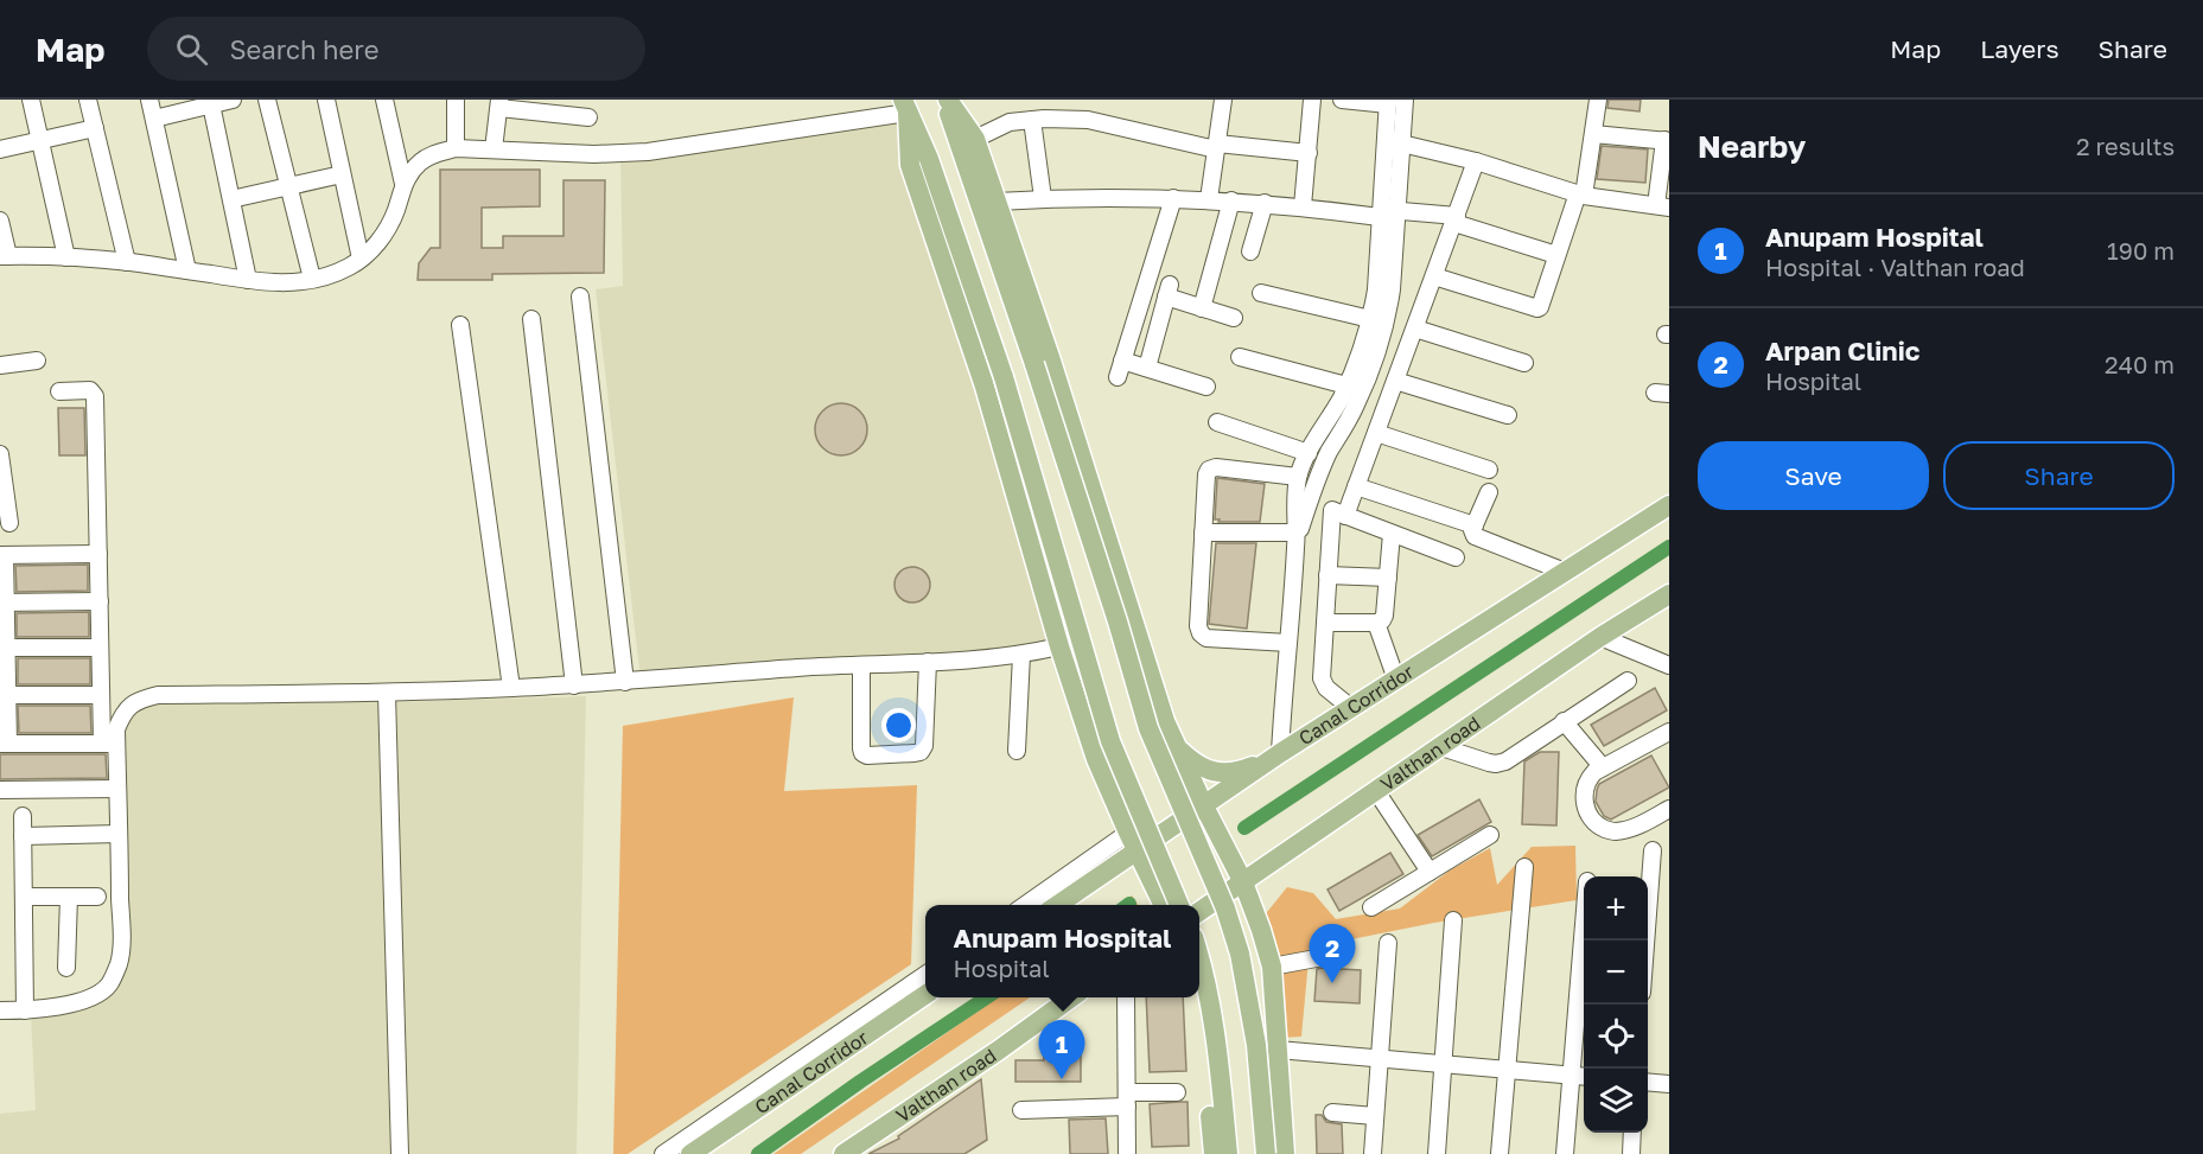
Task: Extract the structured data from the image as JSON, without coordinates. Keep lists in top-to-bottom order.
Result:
{
  "streets": {
    "main road": ["Canal Corridor", "Valthan road"]
  },
  "page": {
    "header": "Map",
    "search": "Search here",
    "nav": ["Map", "Layers", "Share"],
    "heading": ["Nearby", "2 results"],
    "list": [
      {
        "mark": "1",
        "name": "Anupam Hospital",
        "note": "Hospital · Valthan road",
        "value": "190 m"
      },
      {
        "mark": "2",
        "name": "Arpan Clinic",
        "note": "Hospital",
        "value": "240 m"
      }
    ],
    "buttons": ["Save", "Share"],
    "map_buttons": ["+", "−"],
    "popup": ["Anupam Hospital", "Hospital"],
    "pins": ["2", "1"]
  }
}
